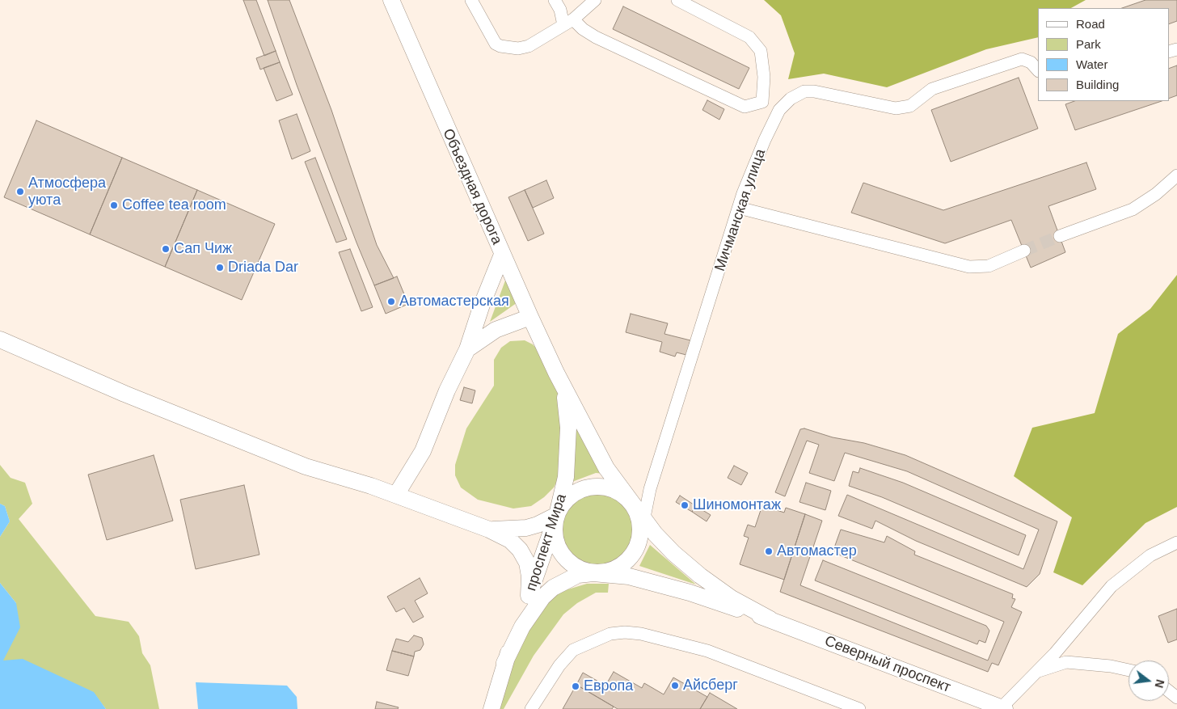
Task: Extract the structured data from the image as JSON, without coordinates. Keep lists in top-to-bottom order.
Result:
{
  "streets": {
    "main road": ["Объездная дорога", "проспект Мира", "Северный проспект"],
    "street": ["Мичманская улица"]
  },
  "crossings": [
    ["Объездная дорога", "проспект Мира"],
    ["Мичманская улица", "проспект Мира"]
  ],
  "places": [
    "Атмосфера уюта",
    "Coffee tea room",
    "Сап Чиж",
    "Driada Dar",
    "Автомастерская",
    "Шиномонтаж",
    "Автомастер",
    "Айсберг",
    "Европа"
  ],
  "legend": [
    "Road",
    "Park",
    "Water",
    "Building"
  ],
  "north": "right"
}
